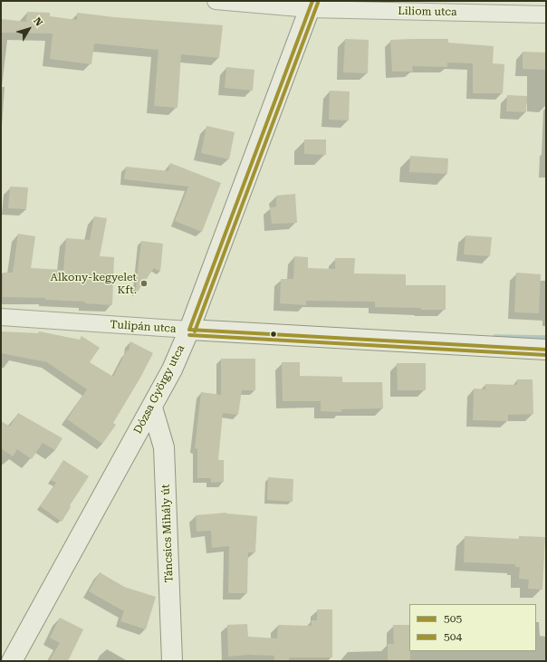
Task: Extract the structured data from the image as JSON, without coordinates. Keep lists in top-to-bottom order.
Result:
{
  "streets": {
    "main road": ["Tulipán utca", "Dózsa György utca", "Táncsics Mihály út"],
    "street": ["Liliom utca"]
  },
  "crossings": [
    ["Liliom utca", "Dózsa György utca"],
    ["Tulipán utca", "Dózsa György utca"],
    ["Dózsa György utca", "Táncsics Mihály út"]
  ],
  "places": ["Alkony-kegyelet Kft."],
  "lines": ["transit line 505", "transit line 504"],
  "legend": ["505", "504"],
  "north": "top right"
}
